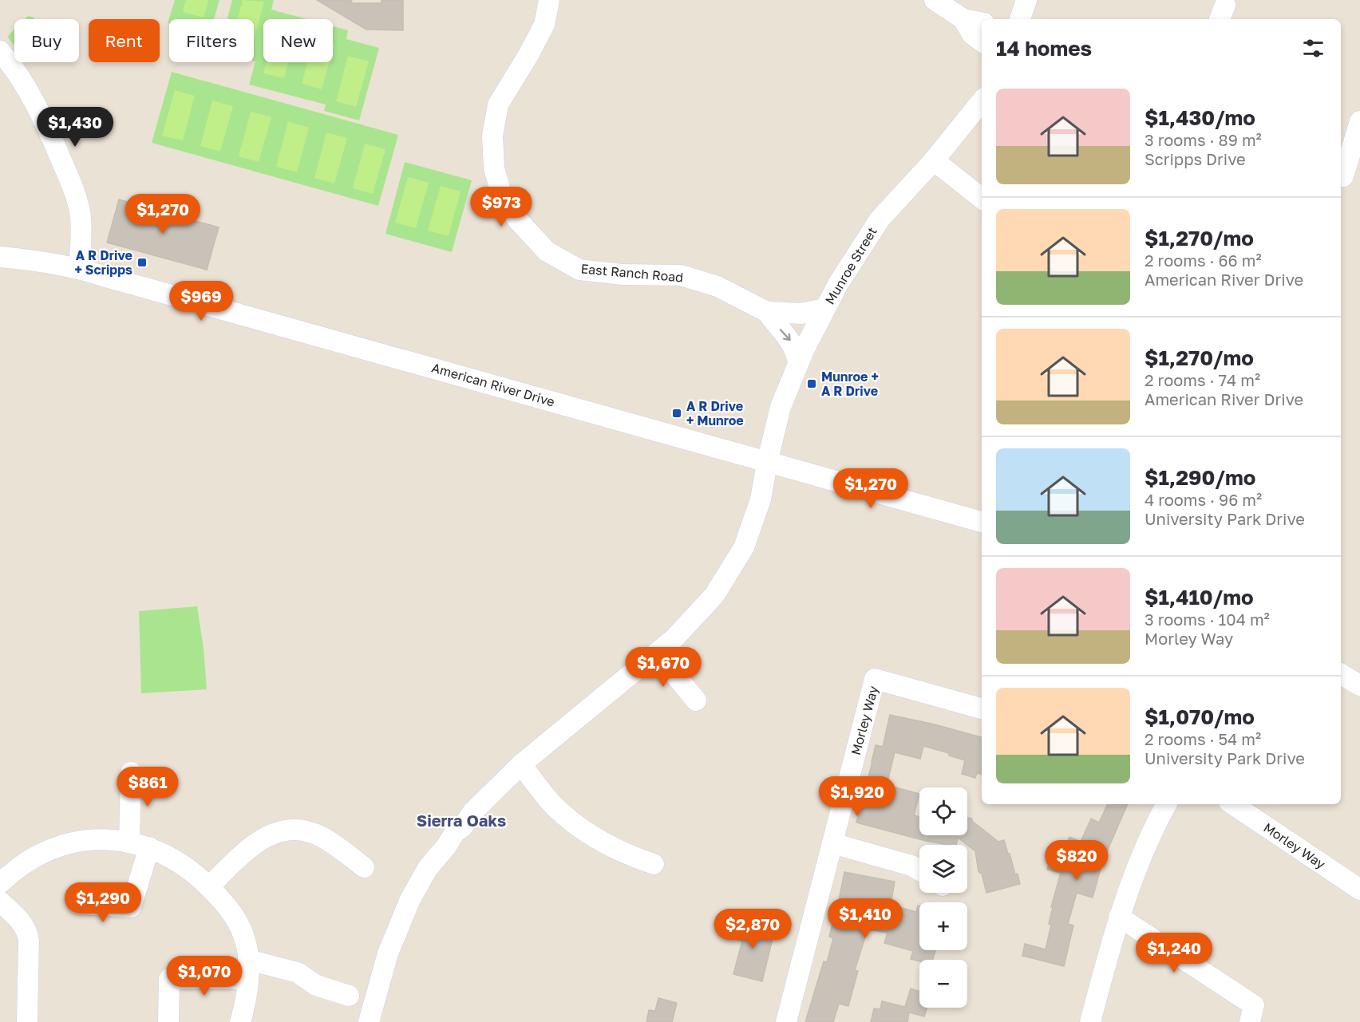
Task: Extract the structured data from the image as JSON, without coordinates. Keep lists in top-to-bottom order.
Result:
{
  "streets": {
    "street": [
      "Munroe Street",
      "East Ranch Road",
      "American River Drive",
      "Morley Way"
    ]
  },
  "crossings": [
    ["Munroe Street", "East Ranch Road"],
    ["Munroe Street", "American River Drive"]
  ],
  "districts": ["Sierra Oaks"],
  "places": {
    "transit": ["A R Drive + Scripps", "Munroe + A R Drive", "A R Drive + Munroe"]
  },
  "page": {
    "chip": [
      "Buy",
      "Rent",
      "Filters",
      "New"
    ],
    "heading": "14 homes",
    "list": [
      {
        "name": "$1,430/mo",
        "note": "3 rooms · 89 m² · Scripps Drive"
      },
      {
        "name": "$1,270/mo",
        "note": "2 rooms · 66 m² · American River Drive"
      },
      {
        "name": "$1,270/mo",
        "note": "2 rooms · 74 m² · American River Drive"
      },
      {
        "name": "$1,290/mo",
        "note": "4 rooms · 96 m² · University Park Drive"
      },
      {
        "name": "$1,410/mo",
        "note": "3 rooms · 104 m² · Morley Way"
      },
      {
        "name": "$1,070/mo",
        "note": "2 rooms · 54 m² · University Park Drive"
      }
    ],
    "price": [
      "$1,430",
      "$973",
      "$1,270",
      "$969",
      "$1,270",
      "$1,670",
      "$861",
      "$1,920",
      "$820",
      "$1,290",
      "$1,410",
      "$2,870",
      "$1,240",
      "$1,070"
    ],
    "map_buttons": ["+", "−"]
  }
}
